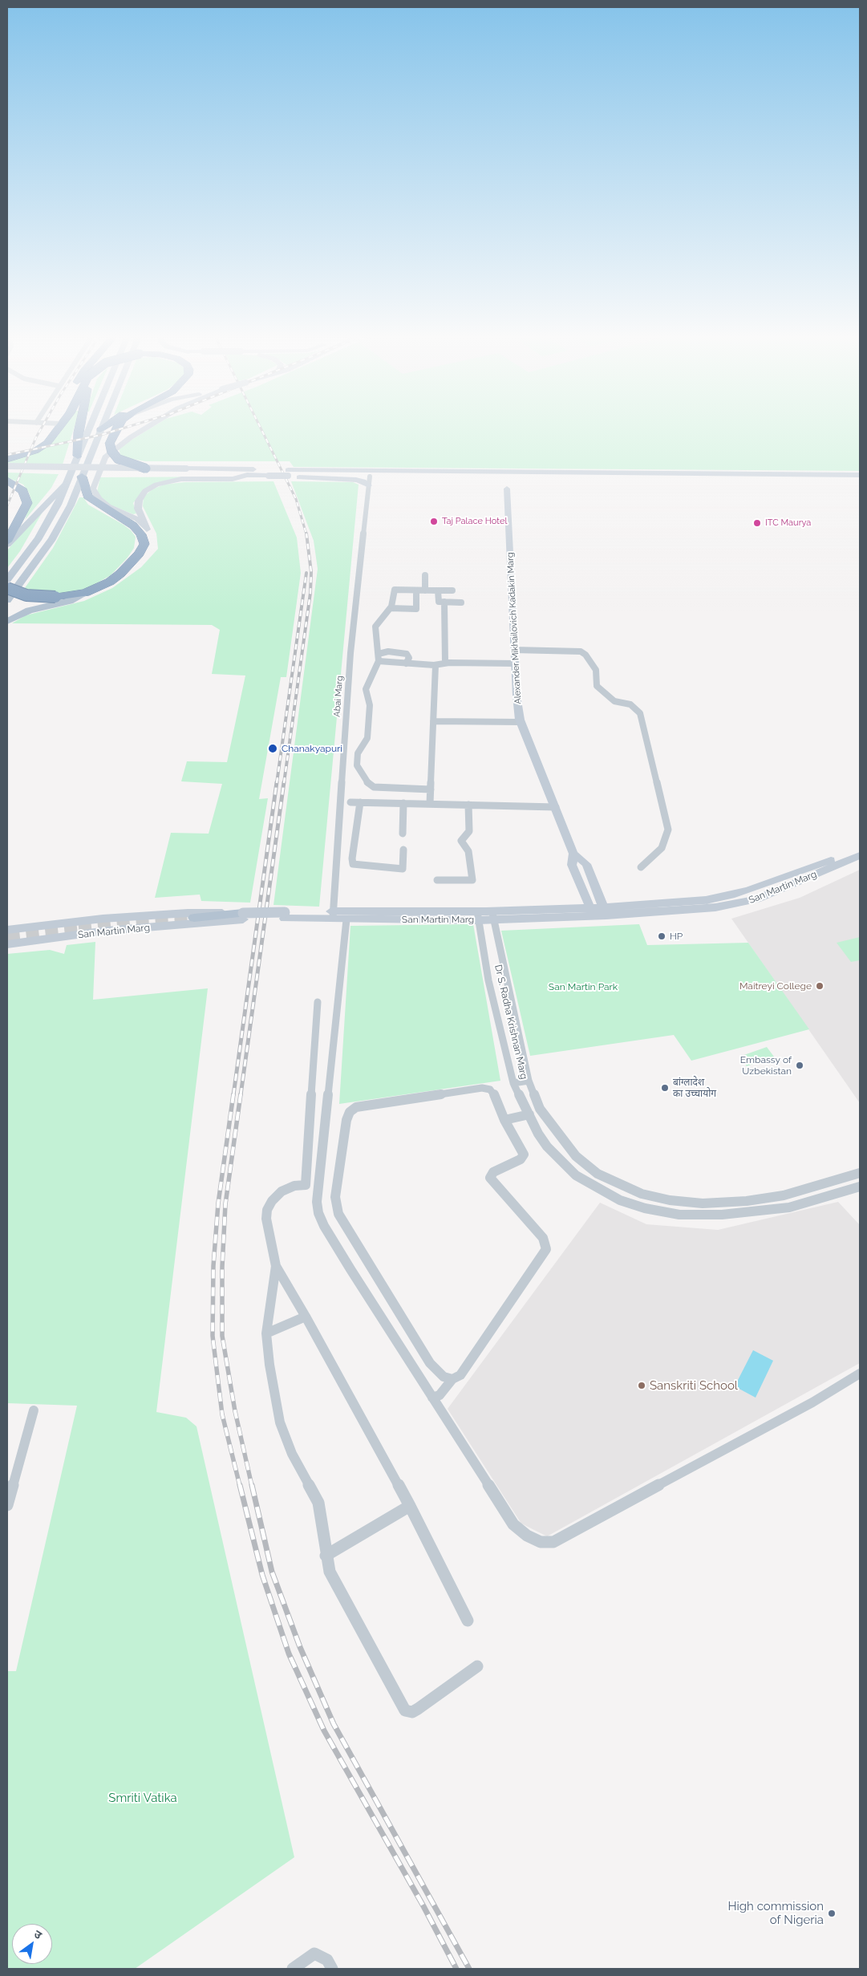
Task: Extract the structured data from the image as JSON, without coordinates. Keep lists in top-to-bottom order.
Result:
{
  "streets": {
    "main road": ["Alexander Mikhailovich Kadakin Marg", "San Martin Marg"],
    "street": ["Abai Marg", "Dr S. Radha Krishnan Marg"]
  },
  "crossings": [
    ["Abai Marg", "San Martin Marg"],
    ["San Martin Marg", "Dr S. Radha Krishnan Marg"]
  ],
  "parks": ["San Martin Park", "Smriti Vatika"],
  "places": [
    "Taj Palace Hotel",
    "ITC Maurya",
    "Chanakyapuri",
    "HP",
    "Maitreyi College",
    "Embassy of Uzbekistan",
    "बांग्लादेश का उच्चायोग",
    "Sanskriti School",
    "High commission of Nigeria"
  ],
  "north": "top right"
}
